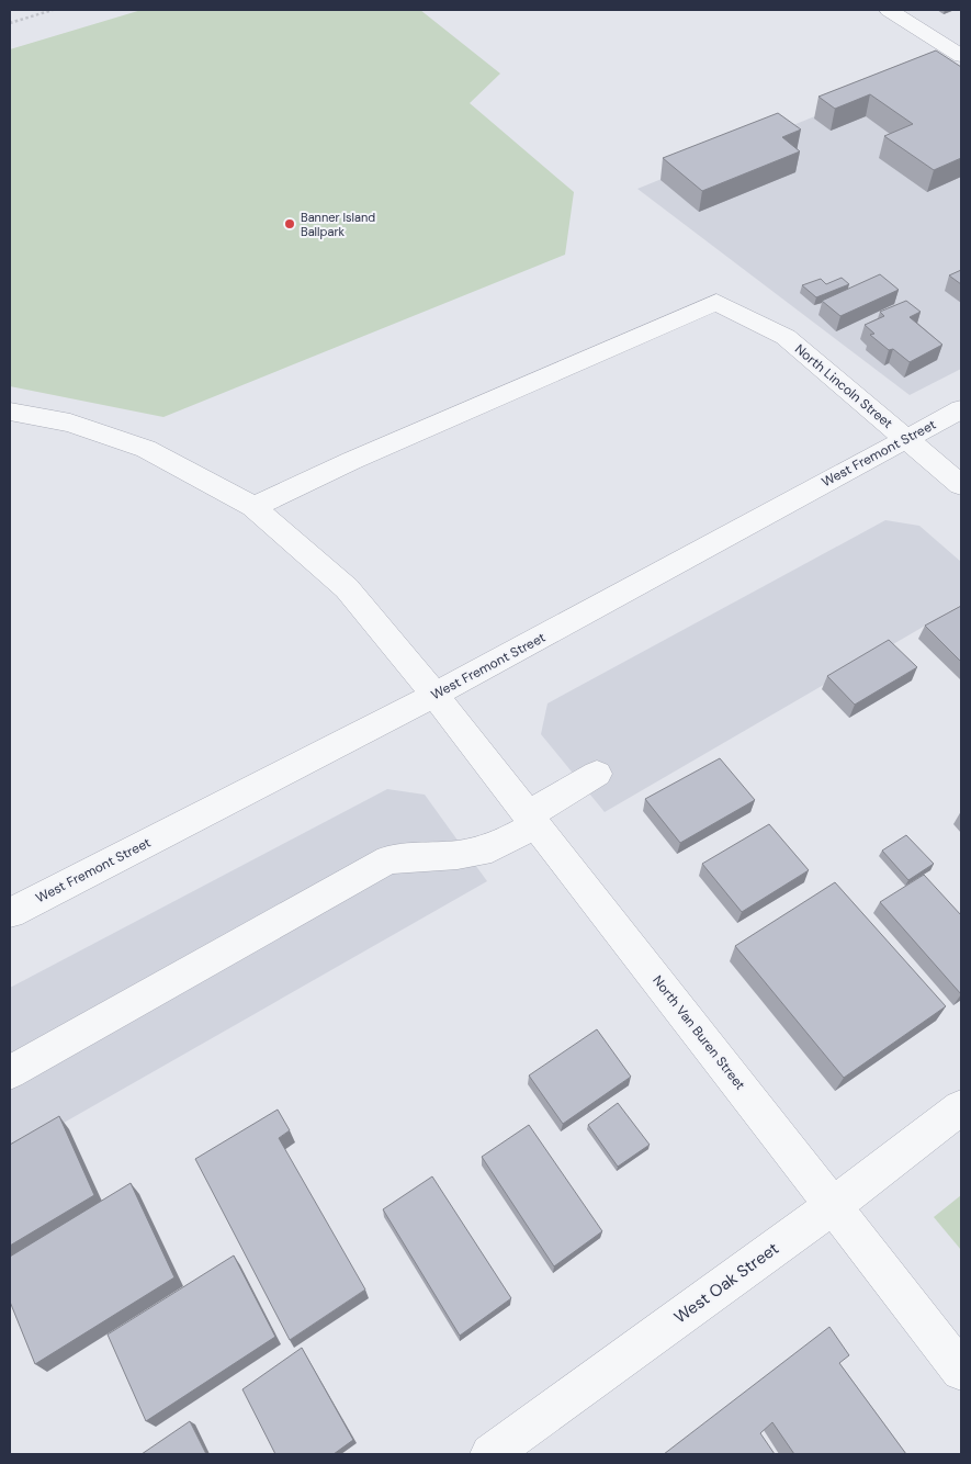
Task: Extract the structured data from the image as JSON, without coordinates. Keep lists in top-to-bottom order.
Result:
{
  "streets": {
    "street": [
      "North Lincoln Street",
      "West Fremont Street",
      "North Van Buren Street",
      "West Oak Street"
    ]
  },
  "crossings": [
    ["North Lincoln Street", "West Fremont Street"],
    ["North Lincoln Street", "North Van Buren Street"],
    ["West Fremont Street", "North Van Buren Street"],
    ["North Van Buren Street", "West Oak Street"]
  ],
  "places": ["Banner Island Ballpark"]
}
